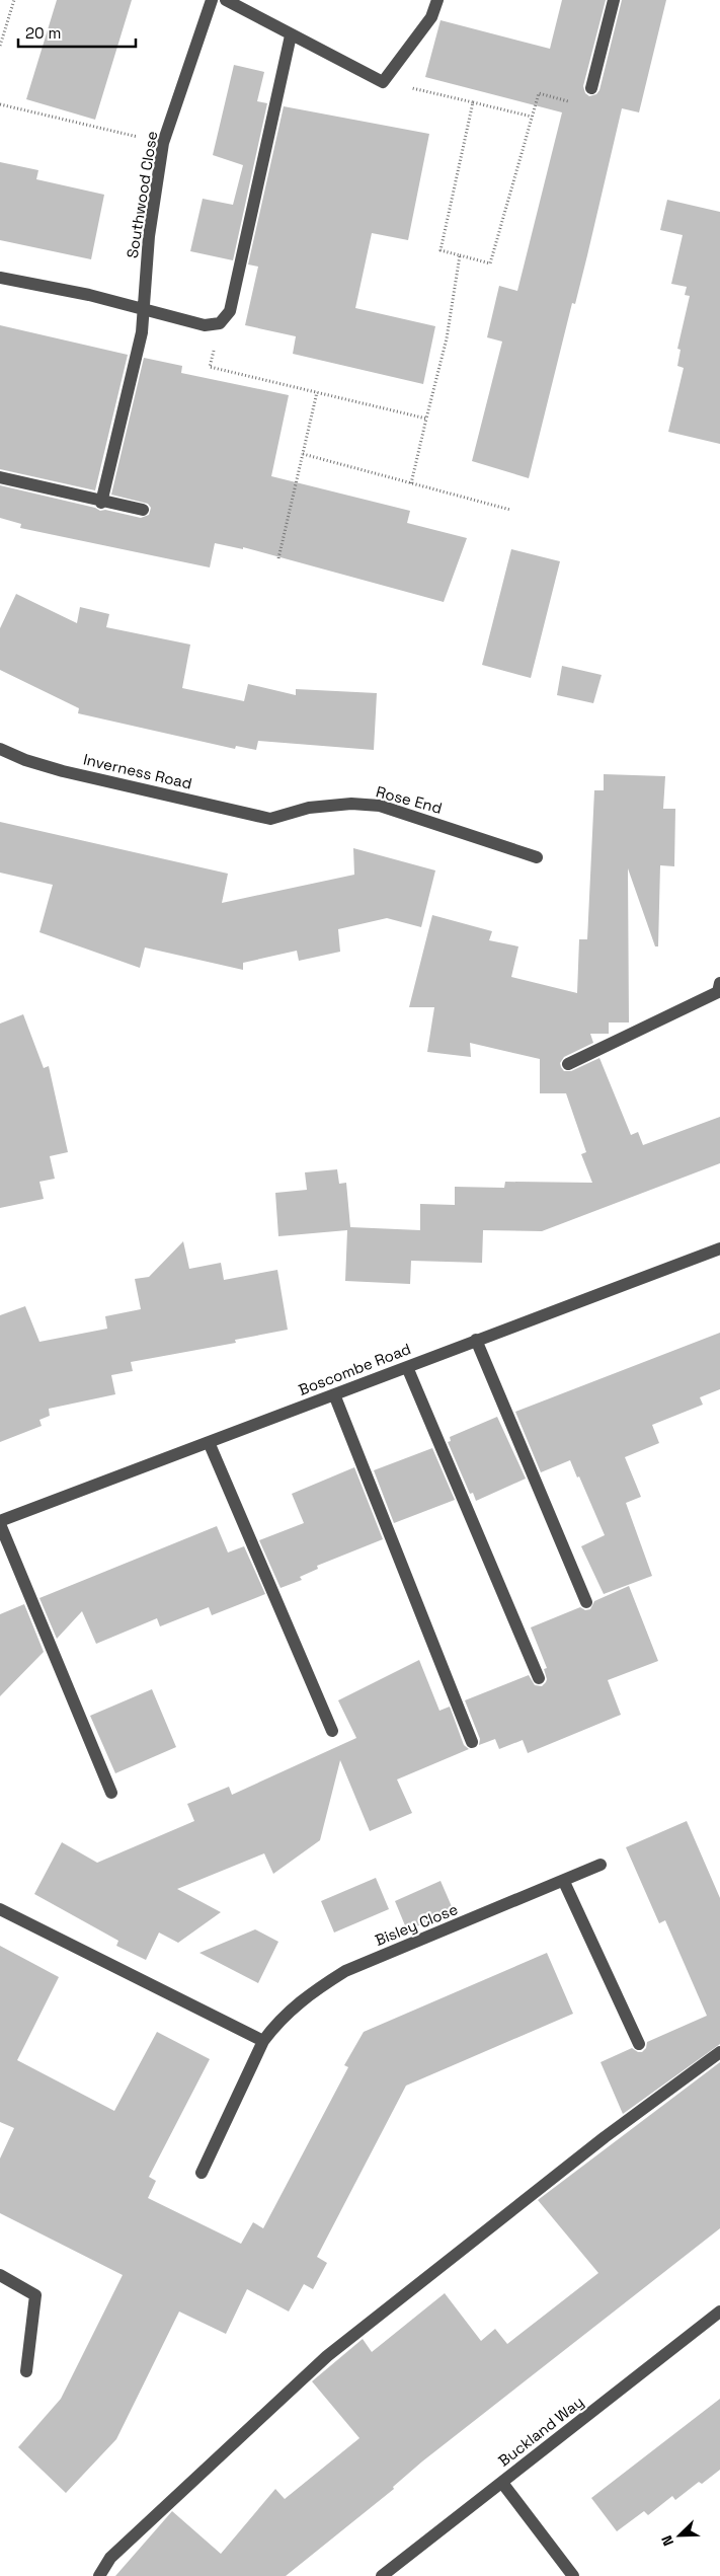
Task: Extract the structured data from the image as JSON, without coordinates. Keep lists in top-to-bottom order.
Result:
{
  "streets": {
    "street": [
      "Southwood Close",
      "Inverness Road",
      "Rose End",
      "Boscombe Road",
      "Bisley Close",
      "Buckland Way"
    ]
  },
  "crossings": [
    ["Inverness Road", "Rose End"]
  ],
  "scale_bar": "20 m",
  "north": "bottom left"
}
